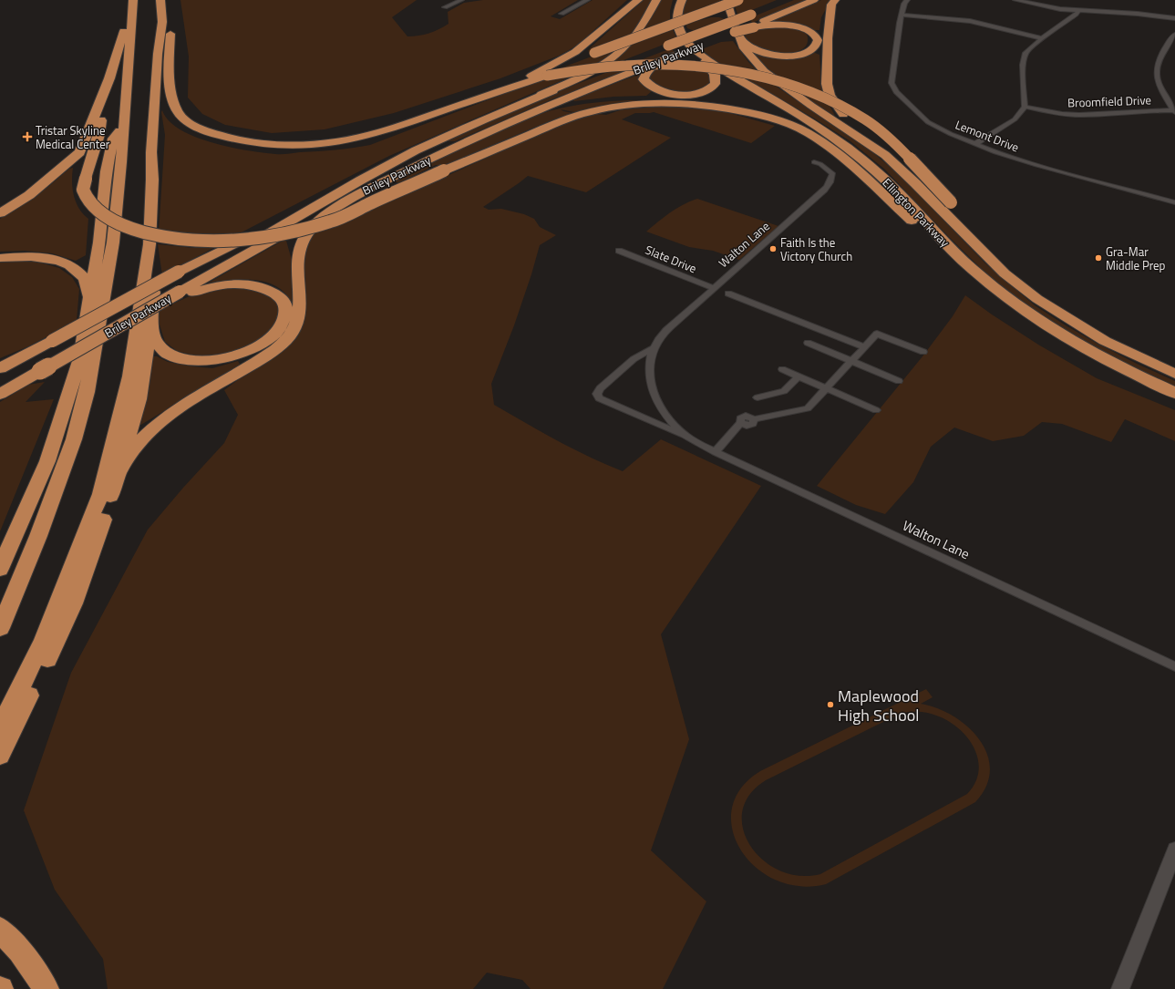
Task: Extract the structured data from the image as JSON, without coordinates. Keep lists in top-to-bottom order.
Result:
{
  "streets": {
    "highway": ["Briley Parkway", "Ellington Parkway"],
    "street": [
      "Broomfield Drive",
      "Lemont Drive",
      "Walton Lane",
      "Slate Drive"
    ]
  },
  "crossings": [
    ["Walton Lane", "Slate Drive"]
  ],
  "places": {
    "health": ["Tristar Skyline Medical Center"],
    "other": ["Faith Is the Victory Church", "Gra-Mar Middle Prep", "Maplewood High School"]
  }
}
